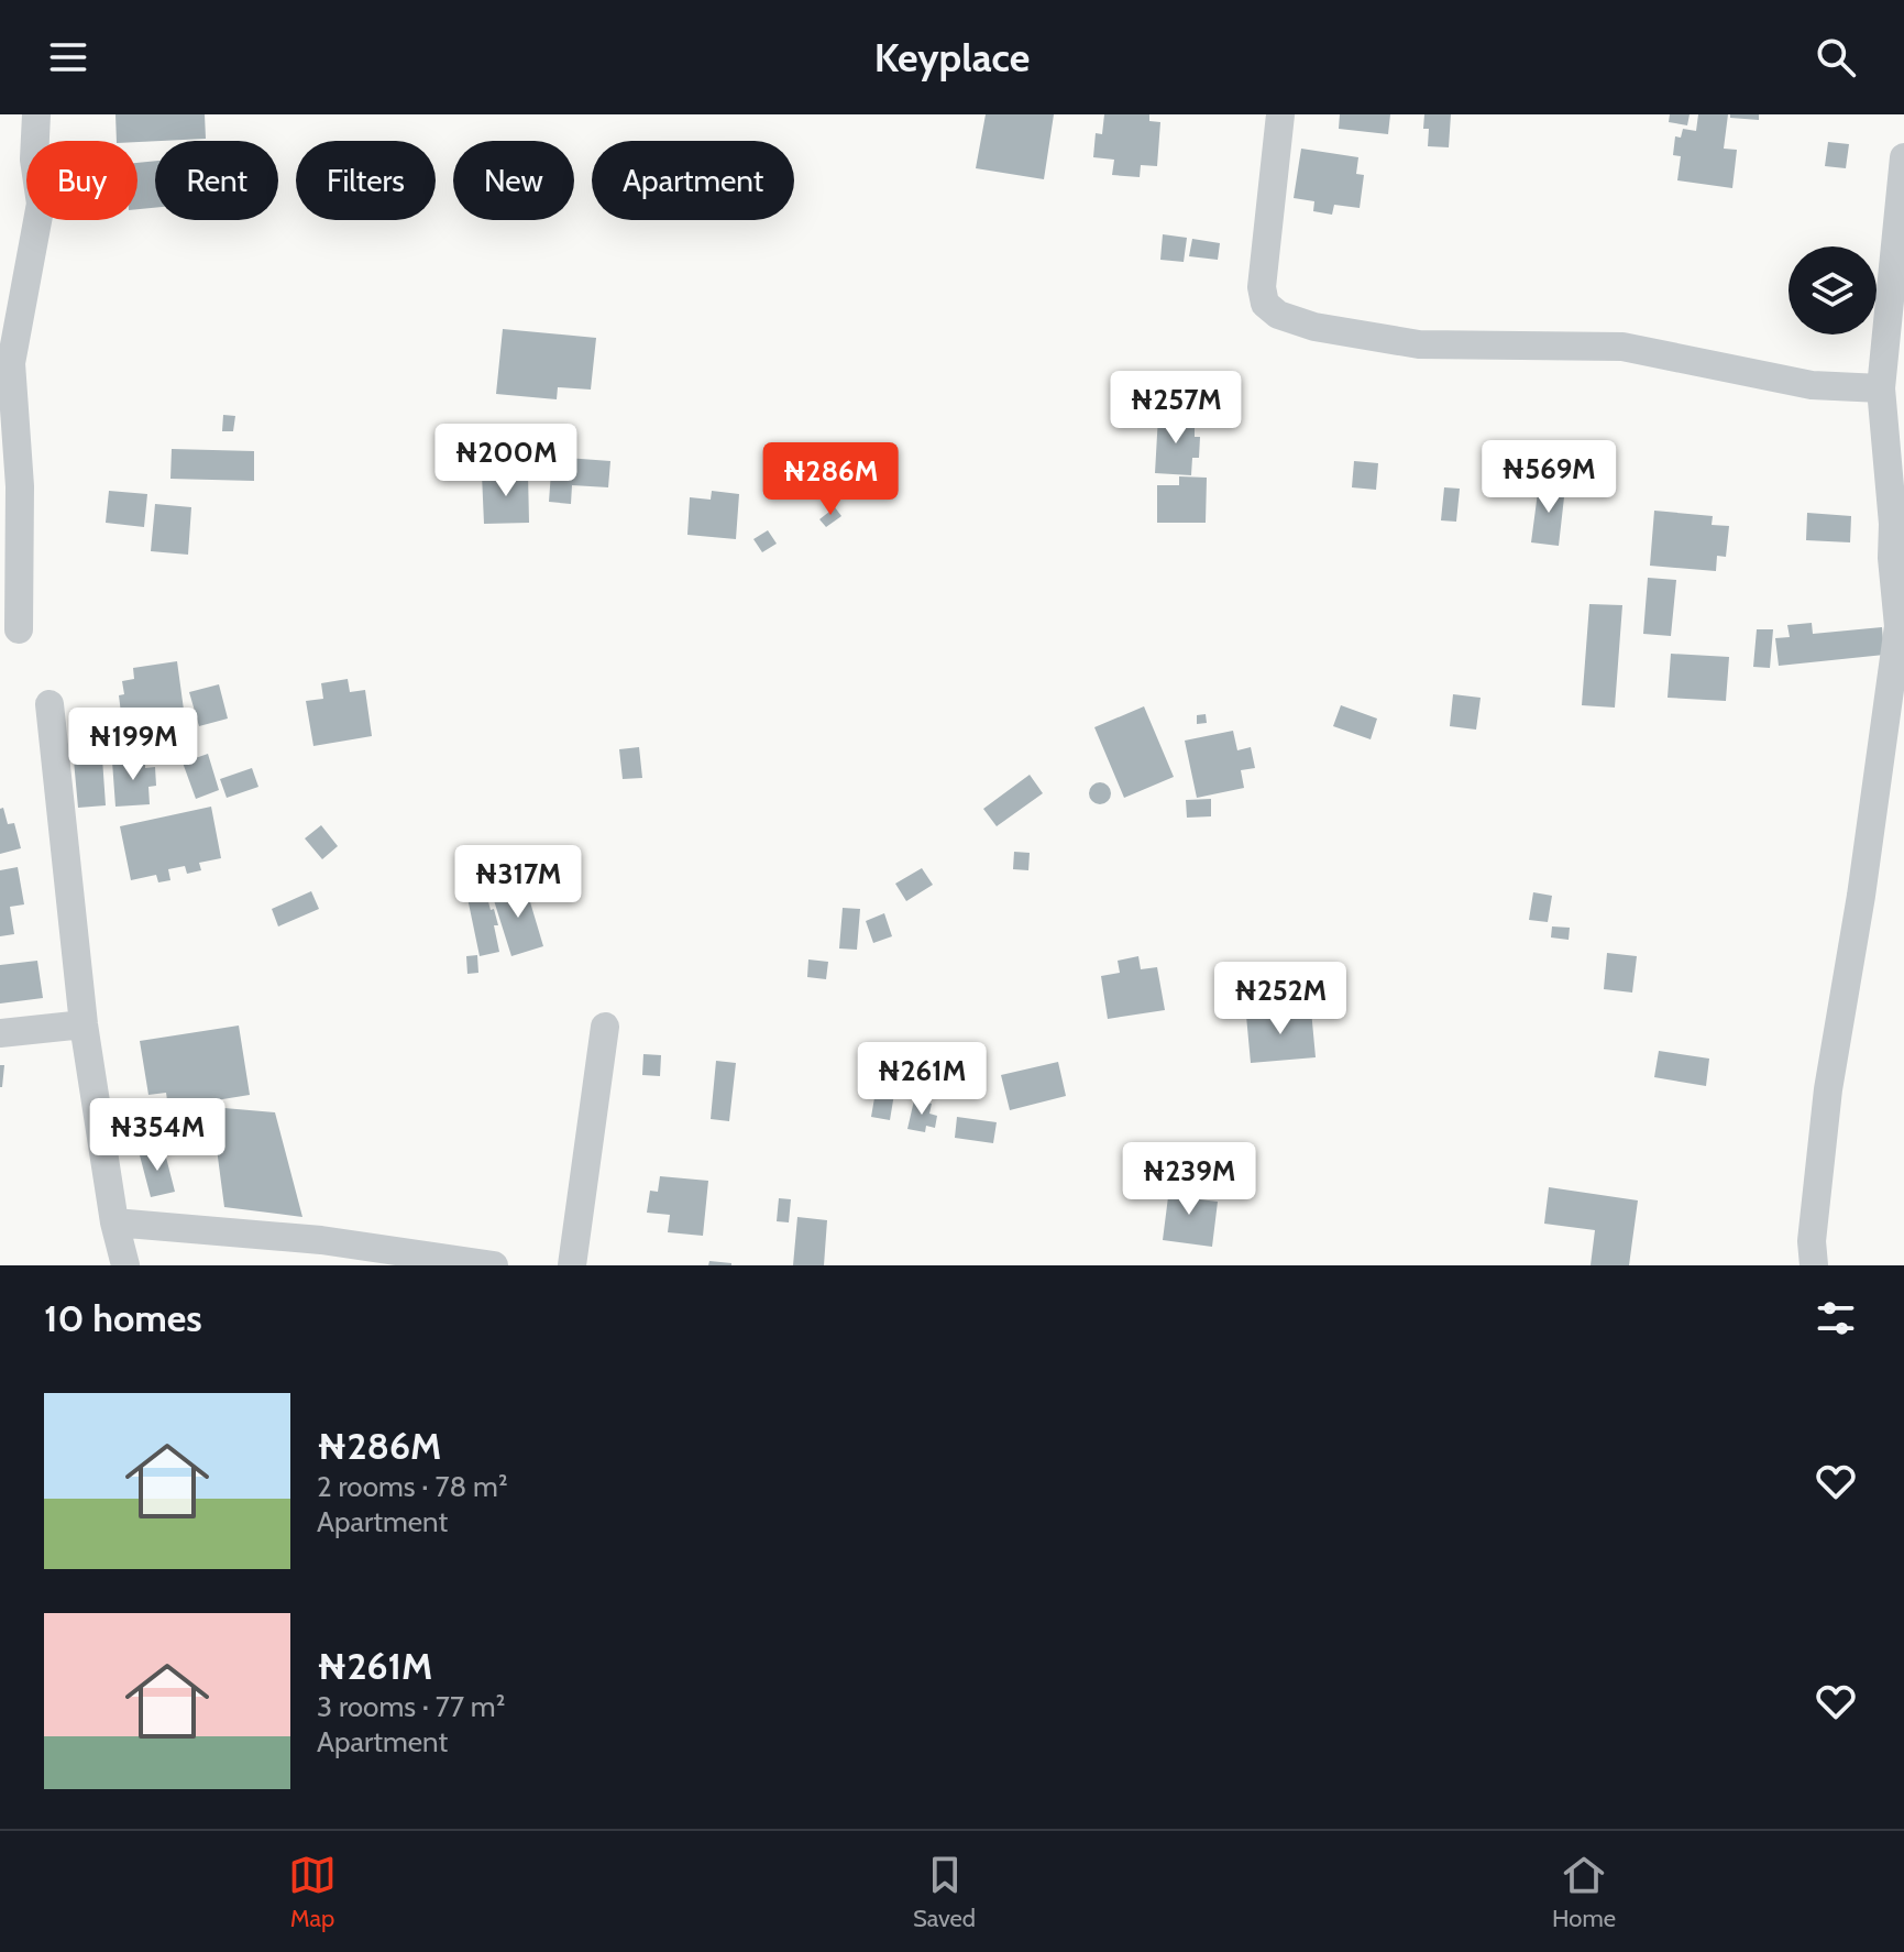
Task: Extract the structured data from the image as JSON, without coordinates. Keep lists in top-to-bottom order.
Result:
{
  "page": {
    "header": "Keyplace",
    "chip": [
      "Buy",
      "Rent",
      "Filters",
      "New",
      "Apartment"
    ],
    "price": [
      "₦257M",
      "₦200M",
      "₦569M",
      "₦286M",
      "₦199M",
      "₦317M",
      "₦252M",
      "₦261M",
      "₦354M",
      "₦239M"
    ],
    "heading": "10 homes",
    "list": [
      {
        "name": "₦286M",
        "note": "2 rooms · 78 m² · Apartment"
      },
      {
        "name": "₦261M",
        "note": "3 rooms · 77 m² · Apartment"
      }
    ],
    "tabs": ["Map", "Saved", "Home"]
  }
}
